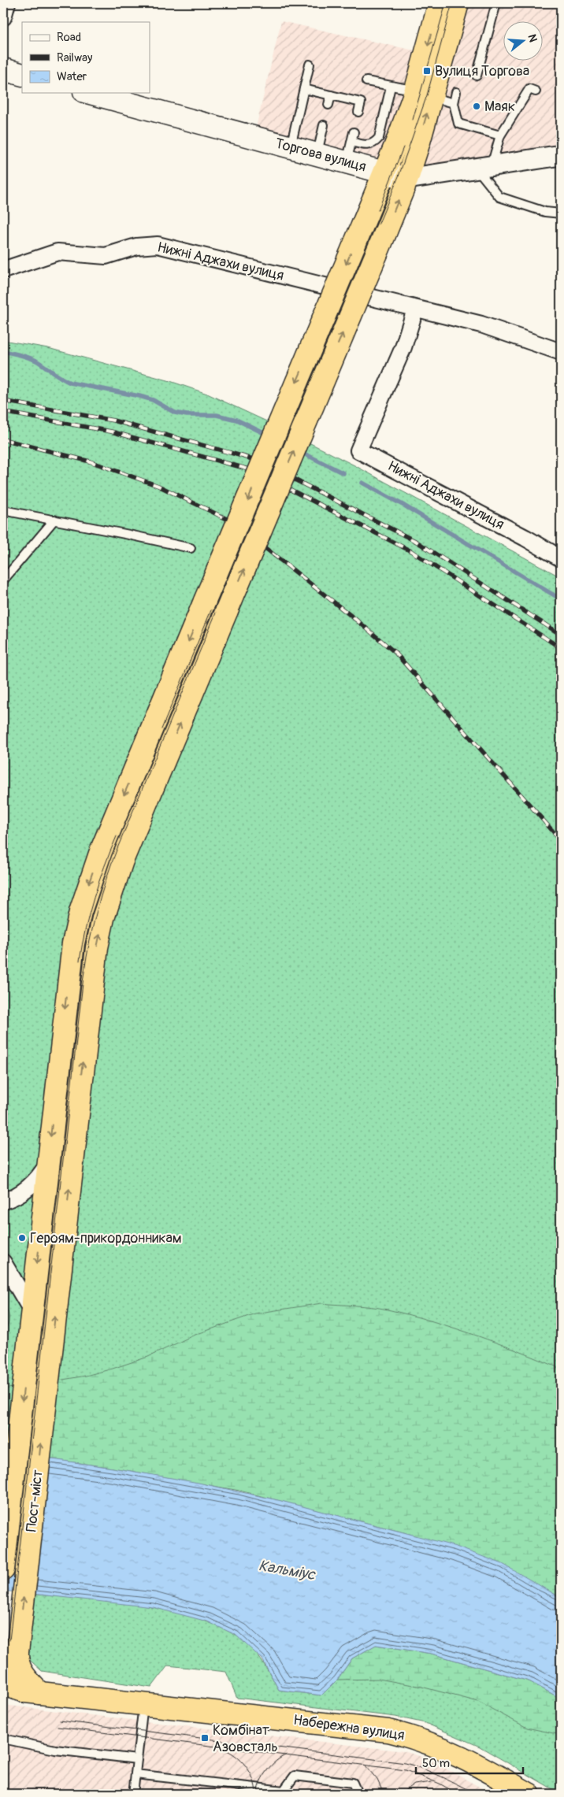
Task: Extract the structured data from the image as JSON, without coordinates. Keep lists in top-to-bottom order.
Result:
{
  "streets": {
    "highway": ["Пост-міст", "Набережна вулиця"],
    "main road": ["Торгова вулиця"],
    "street": ["Нижні Аджахи вулиця"]
  },
  "crossings": [
    ["Торгова вулиця", "Пост-міст"],
    ["Пост-міст", "Набережна вулиця"]
  ],
  "water": ["Кальміус"],
  "places": {
    "transit": ["Вулиця Торгова", "Комбінат Азовсталь"],
    "other": ["Маяк", "Героям-прикордонникам"]
  },
  "legend": ["Road", "Railway", "Water"],
  "scale_bar": "50 m",
  "north": "right"
}
